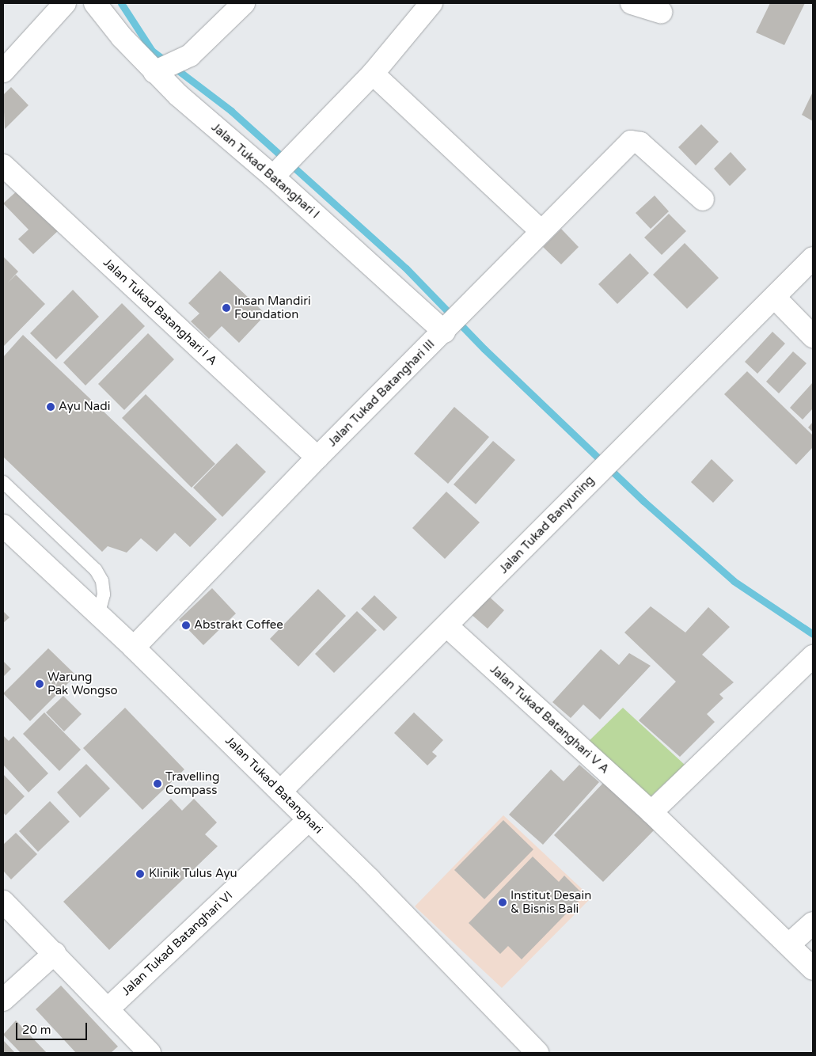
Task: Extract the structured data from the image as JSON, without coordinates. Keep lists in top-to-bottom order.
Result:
{
  "streets": {
    "street": [
      "Jalan Tukad Batanghari I",
      "Jalan Tukad Batanghari I A",
      "Jalan Tukad Batanghari III",
      "Jalan Tukad Banyuning",
      "Jalan Tukad Batanghari V A",
      "Jalan Tukad Batanghari",
      "Jalan Tukad Batanghari VI"
    ]
  },
  "crossings": [
    ["Jalan Tukad Batanghari I", "Jalan Tukad Batanghari III"],
    ["Jalan Tukad Batanghari I A", "Jalan Tukad Batanghari III"],
    ["Jalan Tukad Batanghari III", "Jalan Tukad Batanghari"],
    ["Jalan Tukad Banyuning", "Jalan Tukad Batanghari V A"],
    ["Jalan Tukad Banyuning", "Jalan Tukad Batanghari"],
    ["Jalan Tukad Batanghari", "Jalan Tukad Batanghari VI"]
  ],
  "places": [
    "Insan Mandiri Foundation",
    "Ayu Nadi",
    "Abstrakt Coffee",
    "Warung Pak Wongso",
    "Travelling Compass",
    "Klinik Tulus Ayu",
    "Institut Desain & Bisnis Bali"
  ],
  "scale_bar": "20 m"
}
